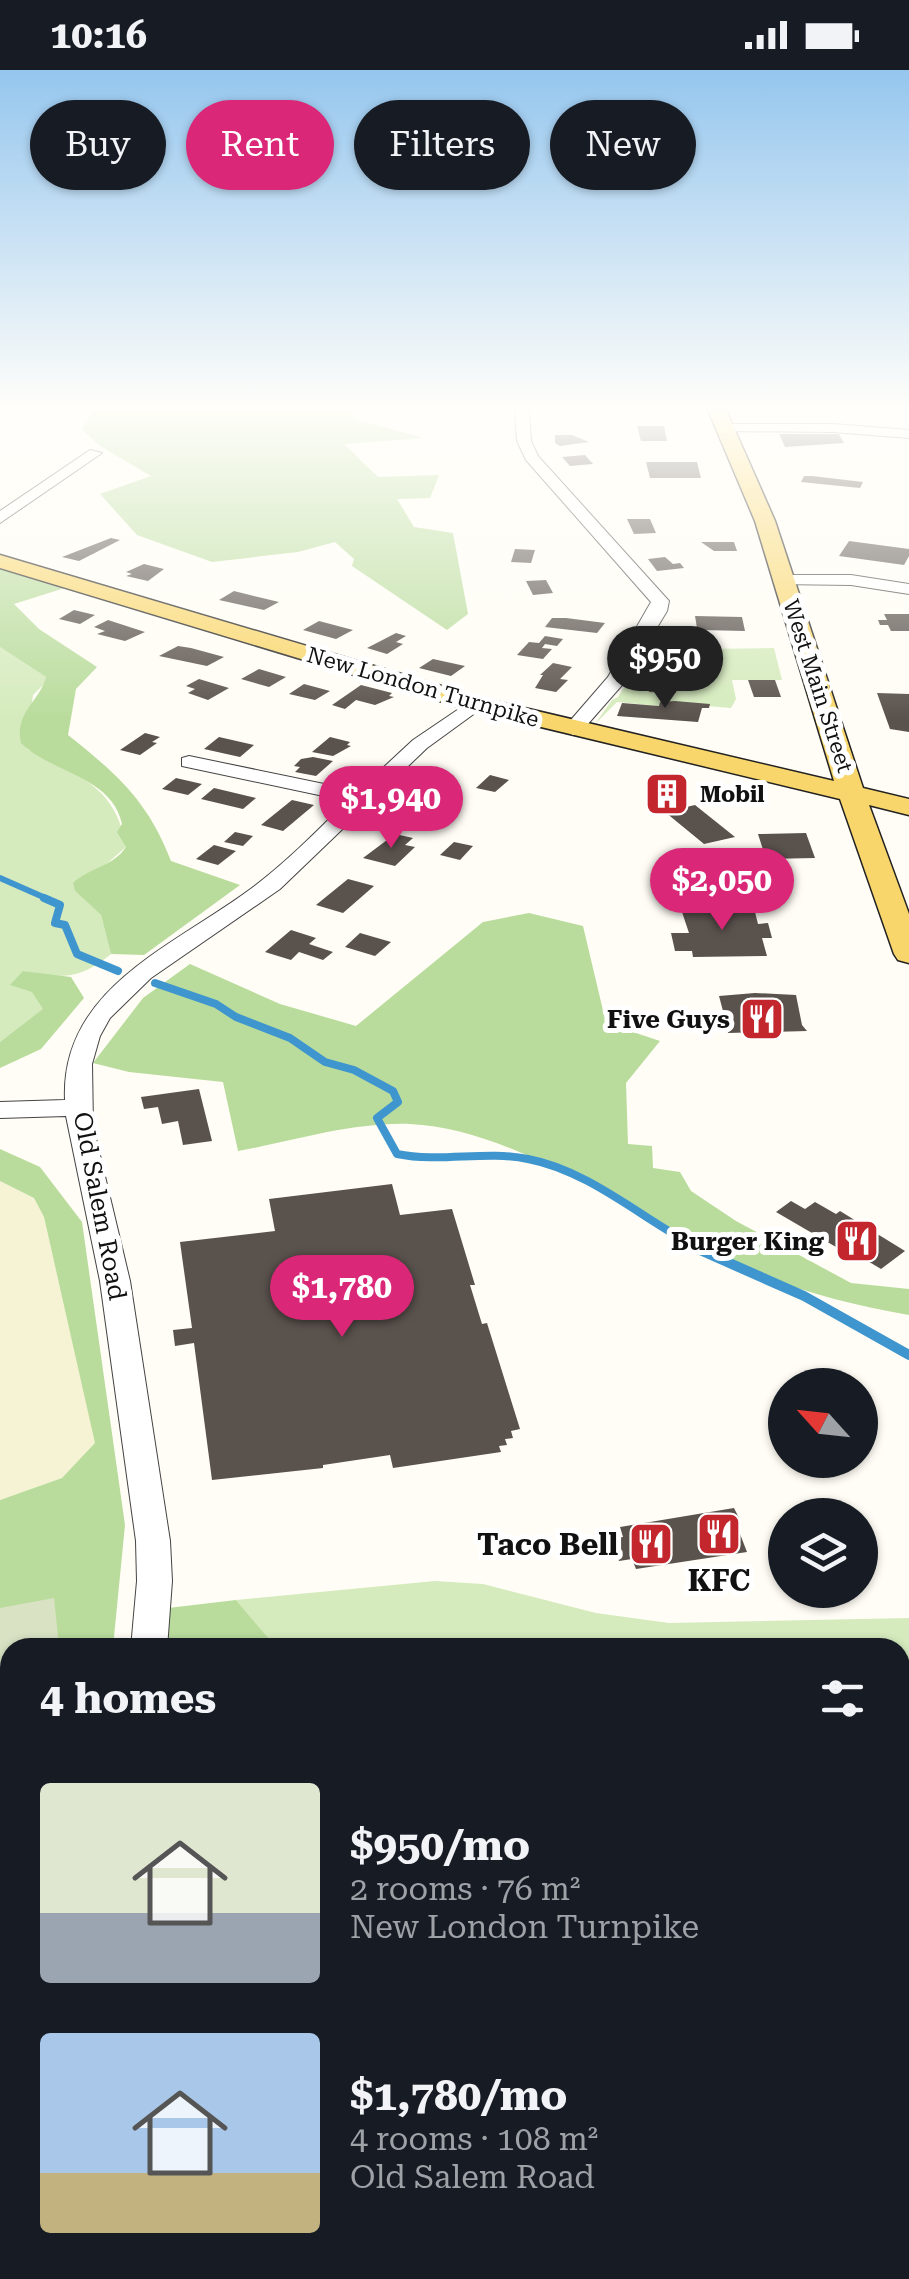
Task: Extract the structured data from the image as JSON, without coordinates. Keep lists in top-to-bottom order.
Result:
{
  "streets": {
    "main road": ["West Main Street", "New London Turnpike"],
    "street": ["Old Salem Road"]
  },
  "crossings": [
    ["West Main Street", "New London Turnpike"],
    ["New London Turnpike", "Old Salem Road"]
  ],
  "places": {
    "building": ["Mobil"],
    "restaurant": [
      "Five Guys",
      "Burger King",
      "KFC",
      "Taco Bell"
    ]
  },
  "north": "top left",
  "page": {
    "status": "10:16",
    "chip": [
      "Buy",
      "Rent",
      "Filters",
      "New"
    ],
    "price": [
      "$950",
      "$1,940",
      "$2,050",
      "$1,780"
    ],
    "heading": "4 homes",
    "list": [
      {
        "name": "$950/mo",
        "note": "2 rooms · 76 m² · New London Turnpike"
      },
      {
        "name": "$1,780/mo",
        "note": "4 rooms · 108 m² · Old Salem Road"
      }
    ]
  }
}
